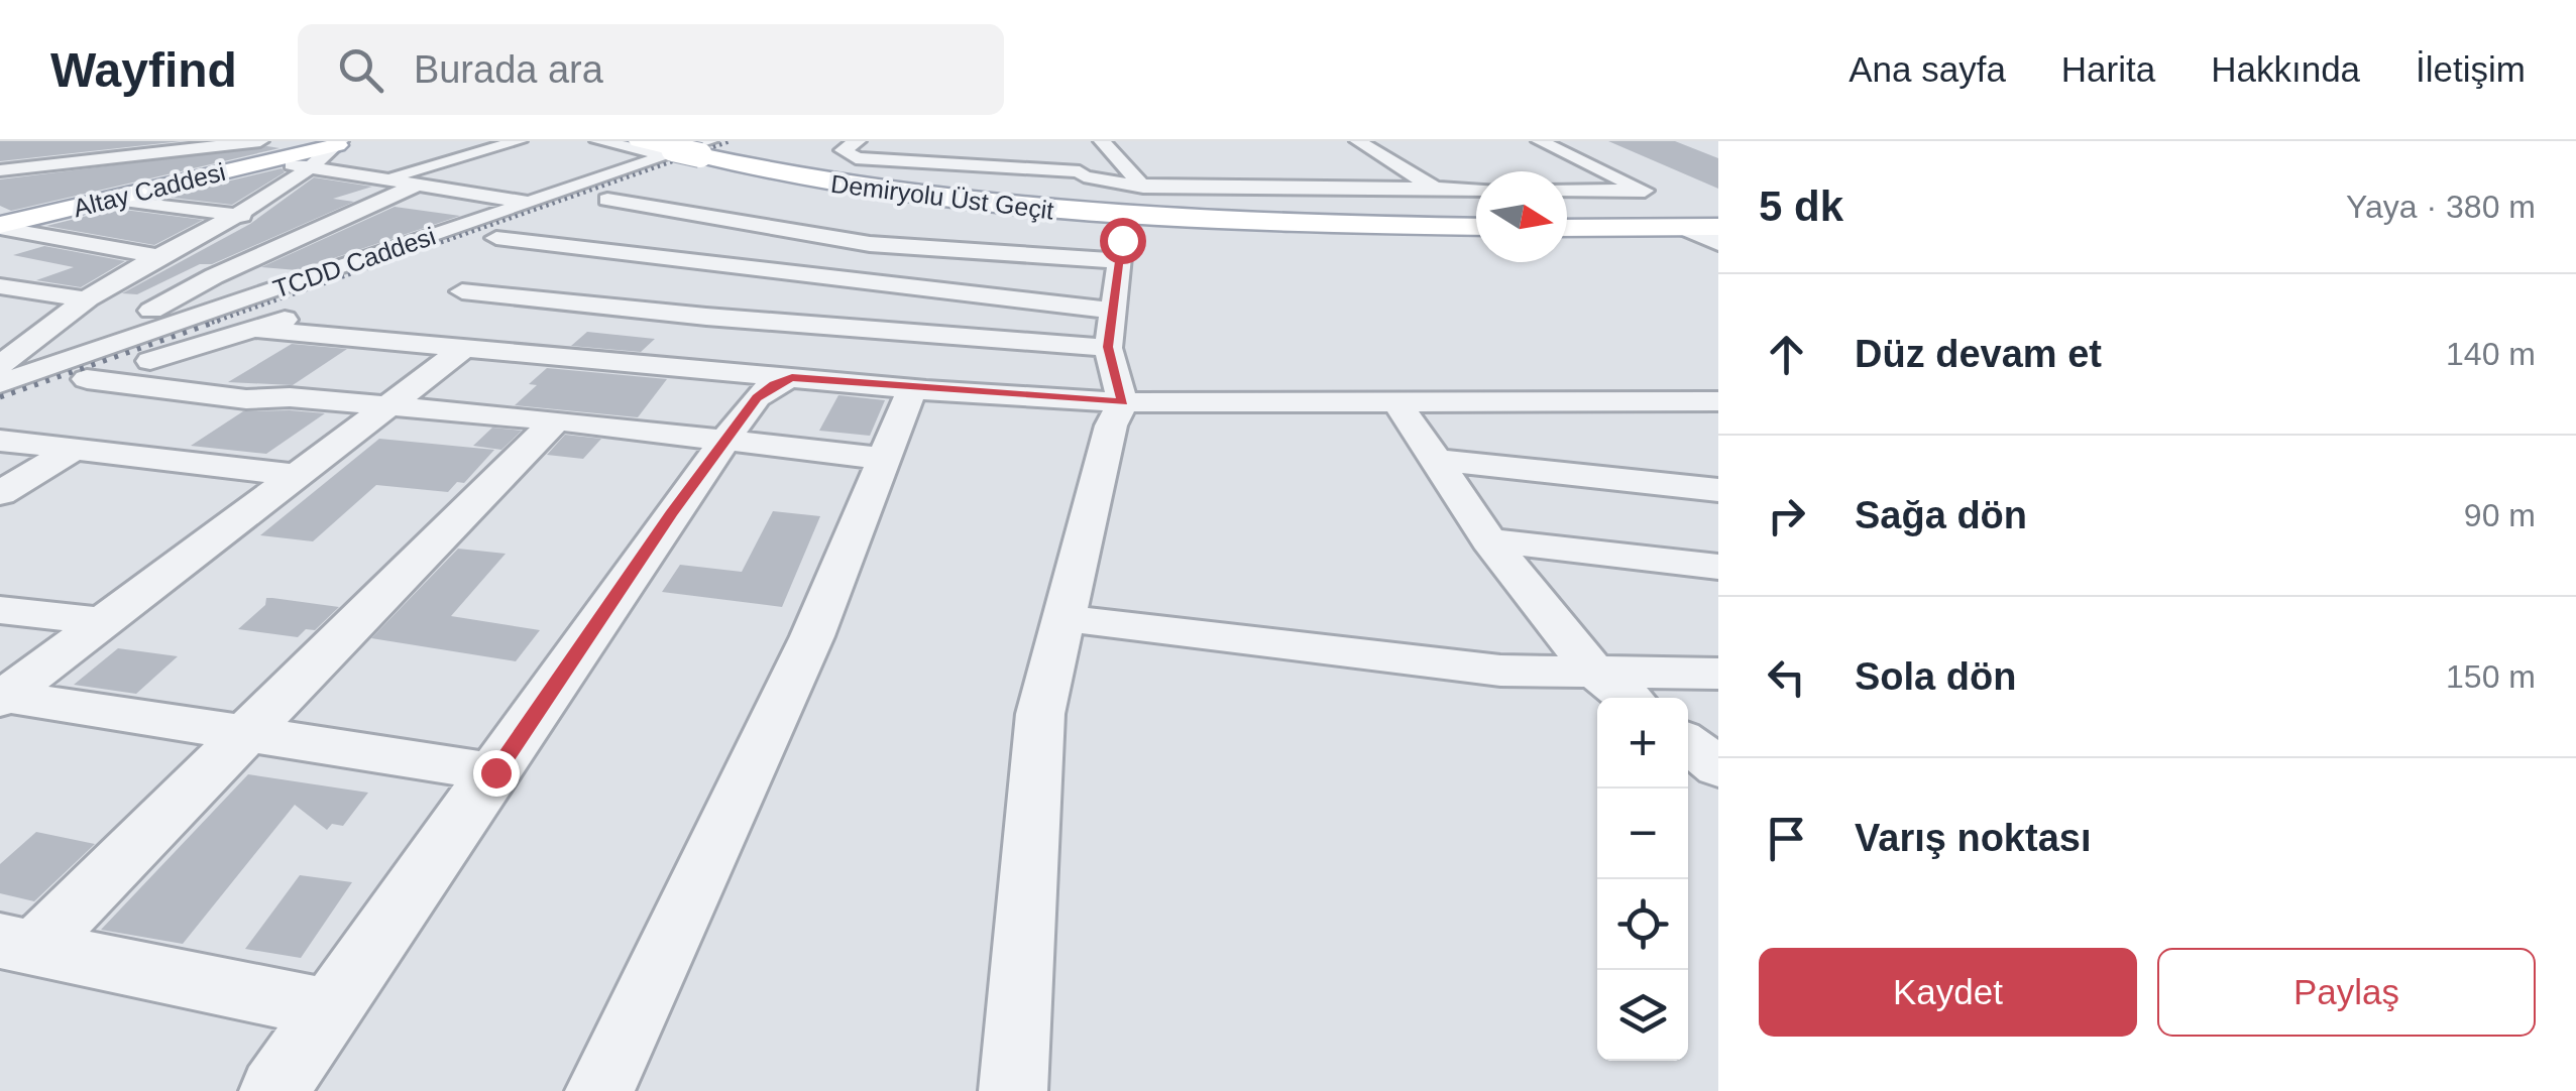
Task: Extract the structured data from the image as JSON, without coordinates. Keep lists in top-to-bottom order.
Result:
{
  "streets": {
    "main road": ["Altay Caddesi", "Demiryolu Üst Geçit"],
    "street": ["TCDD Caddesi"]
  },
  "crossings": [
    ["Demiryolu Üst Geçit", "TCDD Caddesi"]
  ],
  "north": "right",
  "page": {
    "header": "Wayfind",
    "search": "Burada ara",
    "nav": [
      "Ana sayfa",
      "Harita",
      "Hakkında",
      "İletişim"
    ],
    "heading": ["5 dk", "Yaya · 380 m"],
    "list": [
      ["Düz devam et", "140 m"],
      ["Sağa dön", "90 m"],
      ["Sola dön", "150 m"],
      "Varış noktası"
    ],
    "map_buttons": ["+", "−"],
    "buttons": ["Kaydet", "Paylaş"]
  }
}
